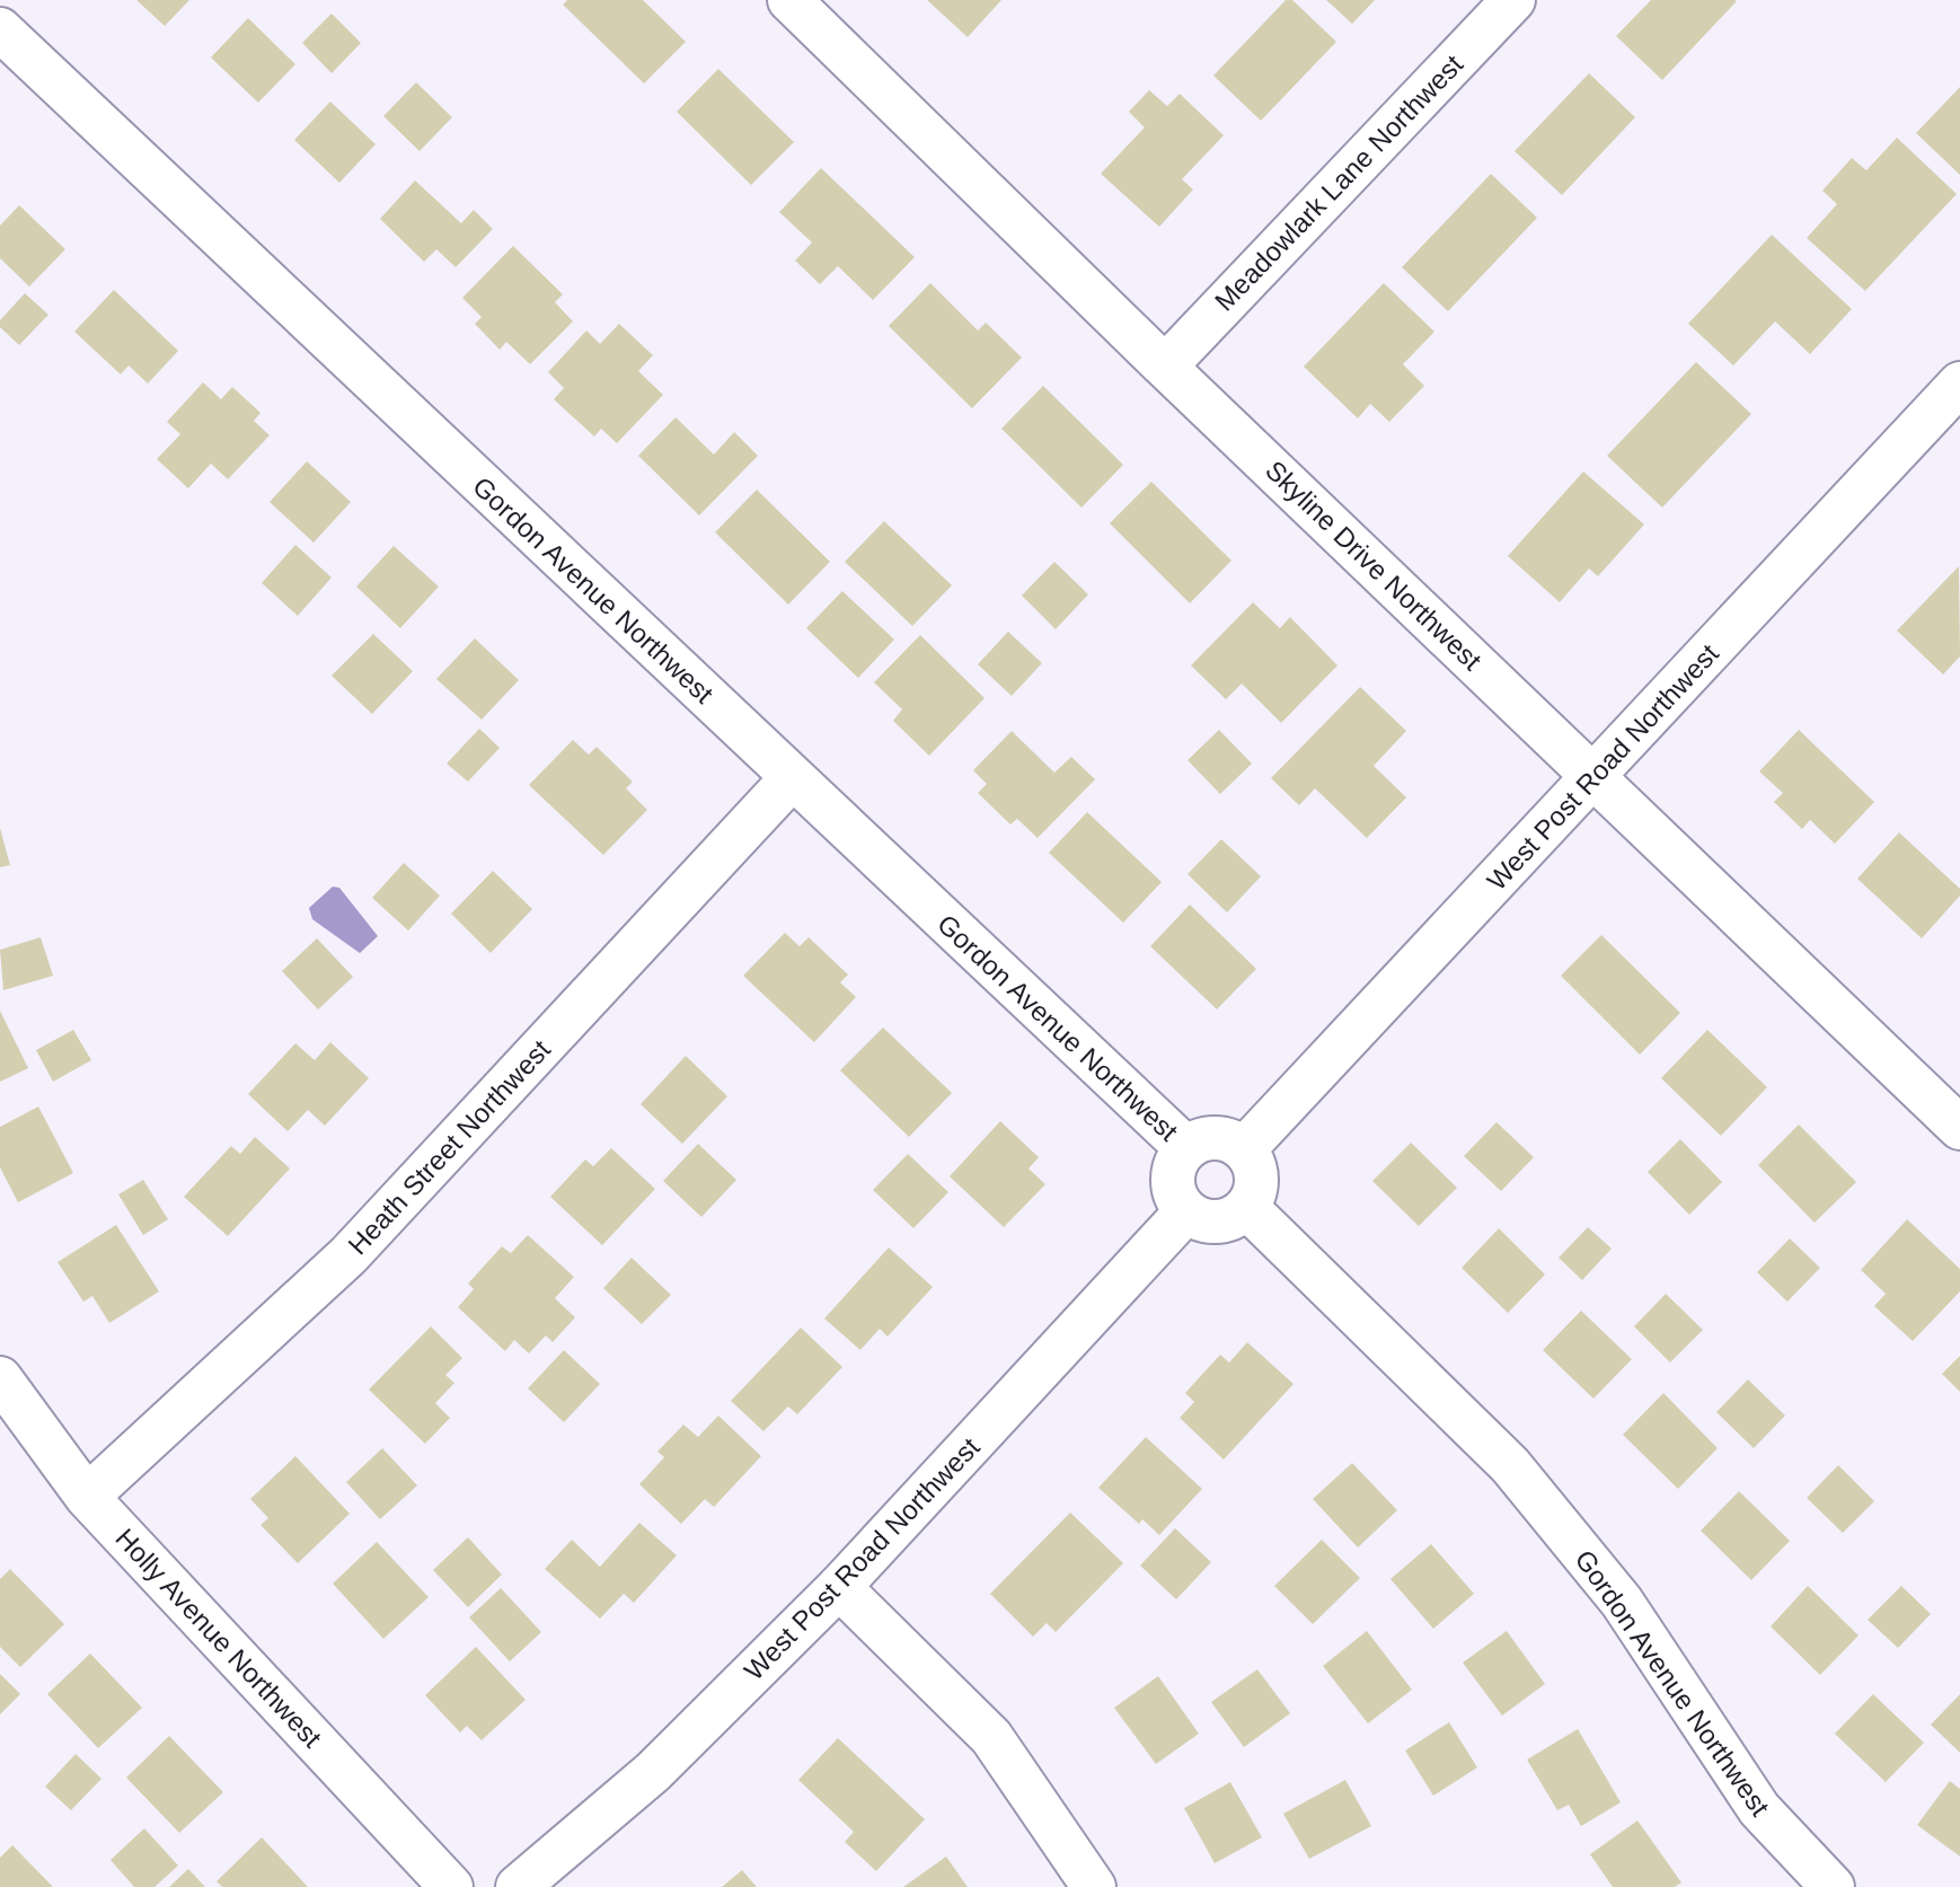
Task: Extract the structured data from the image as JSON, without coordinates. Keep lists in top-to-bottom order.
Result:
{
  "streets": {
    "street": [
      "Meadowlark Lane Northwest",
      "Skyline Drive Northwest",
      "Gordon Avenue Northwest",
      "West Post Road Northwest",
      "Heath Street Northwest",
      "Holly Avenue Northwest"
    ]
  },
  "crossings": [
    ["Meadowlark Lane Northwest", "Skyline Drive Northwest"],
    ["Skyline Drive Northwest", "West Post Road Northwest"],
    ["Gordon Avenue Northwest", "West Post Road Northwest"],
    ["Gordon Avenue Northwest", "Heath Street Northwest"],
    ["Heath Street Northwest", "Holly Avenue Northwest"]
  ]
}
